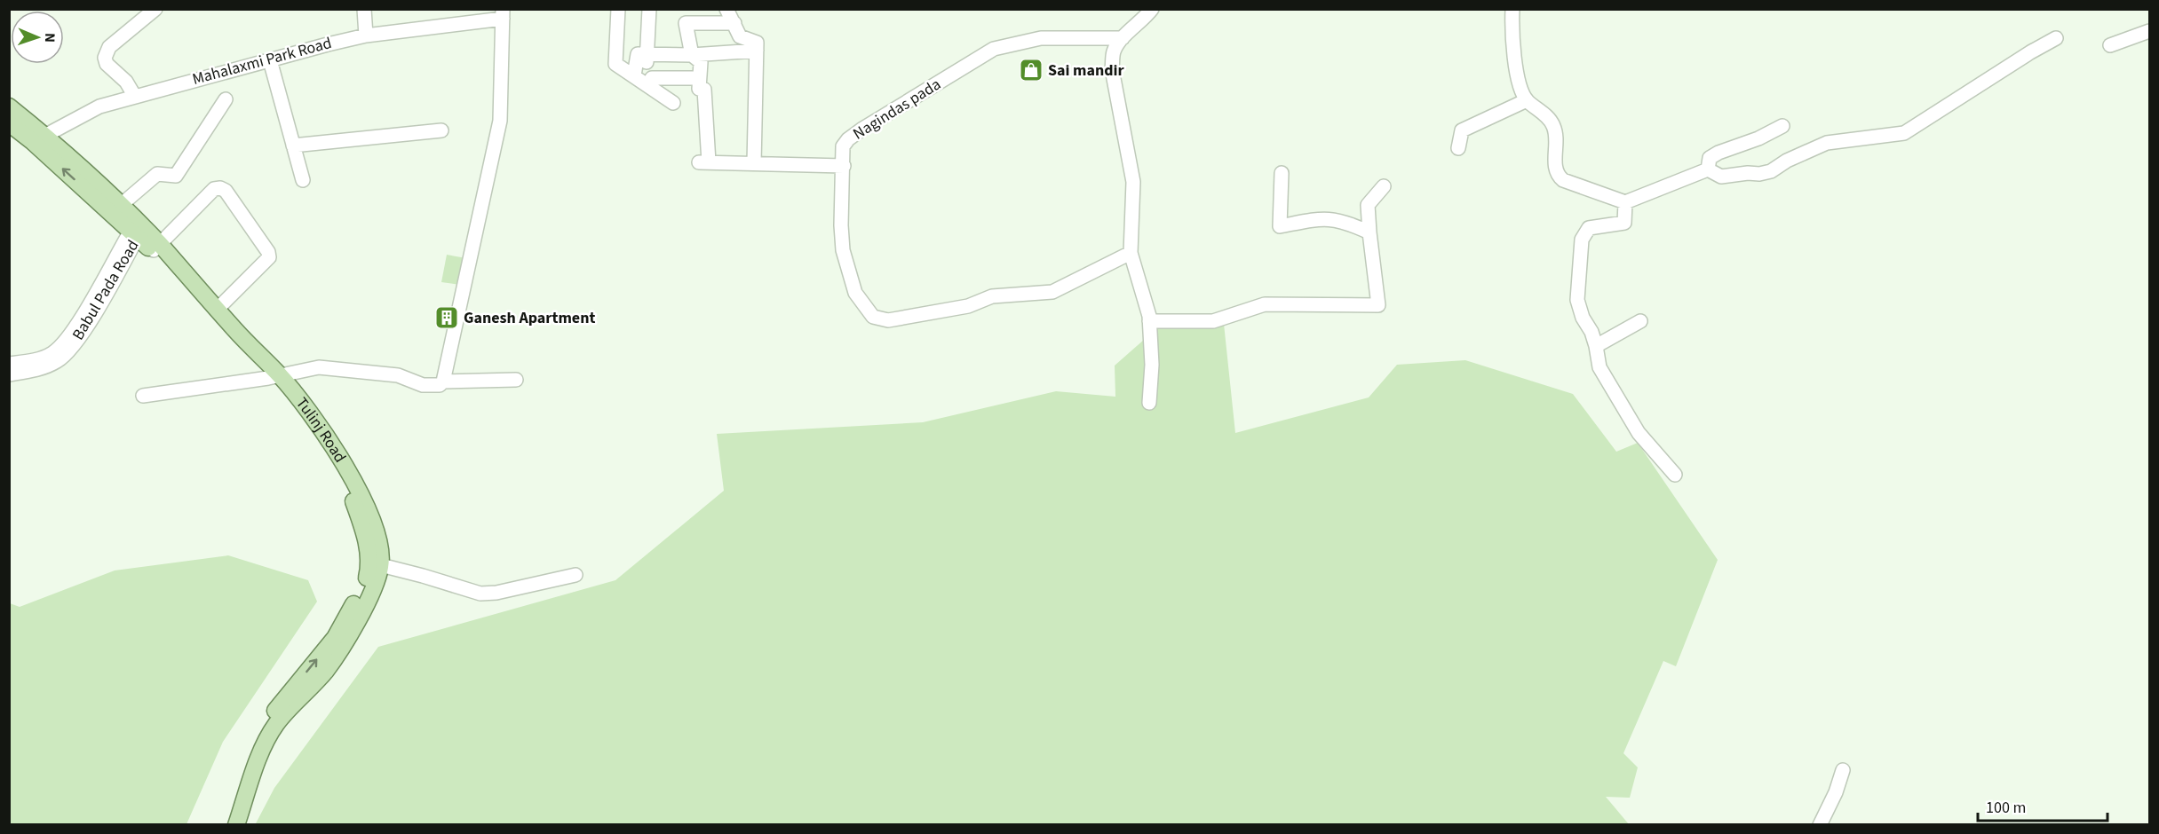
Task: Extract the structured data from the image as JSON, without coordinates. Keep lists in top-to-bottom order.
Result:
{
  "streets": {
    "main road": ["Tulinj Road"],
    "street": ["Mahalaxmi Park Road", "Nagindas pada", "Babul Pada Road"]
  },
  "crossings": [
    ["Mahalaxmi Park Road", "Tulinj Road"],
    ["Babul Pada Road", "Tulinj Road"]
  ],
  "places": {
    "shop": ["Sai mandir"],
    "building": ["Ganesh Apartment"]
  },
  "scale_bar": "100 m",
  "north": "right"
}
